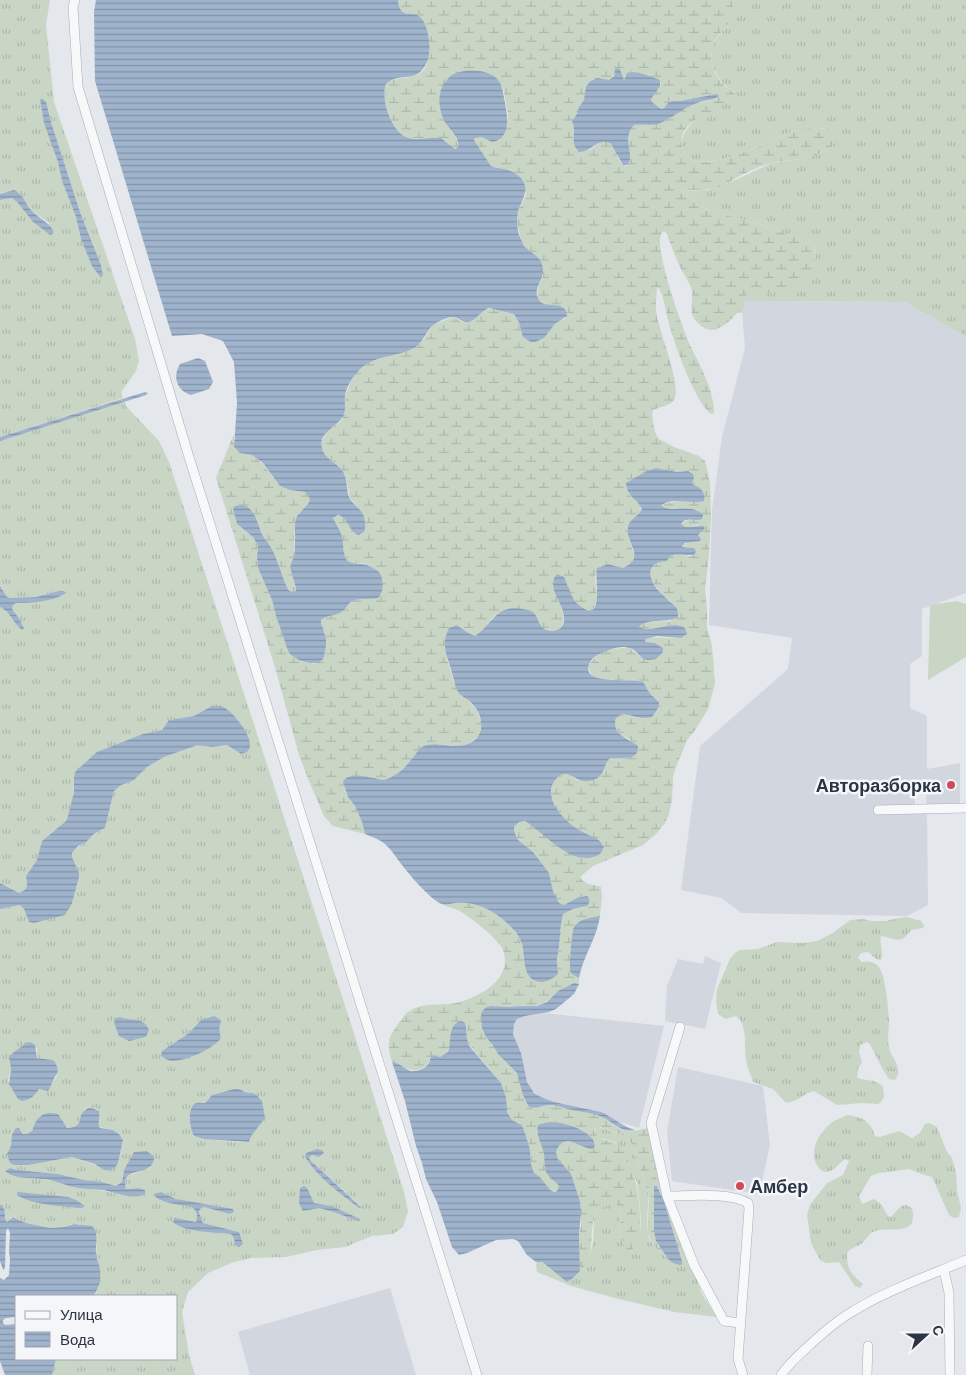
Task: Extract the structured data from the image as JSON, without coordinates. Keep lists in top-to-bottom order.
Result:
{
  "places": ["Авторазборка", "Амбер"],
  "legend": ["Улица", "Вода"],
  "north": "right"
}
